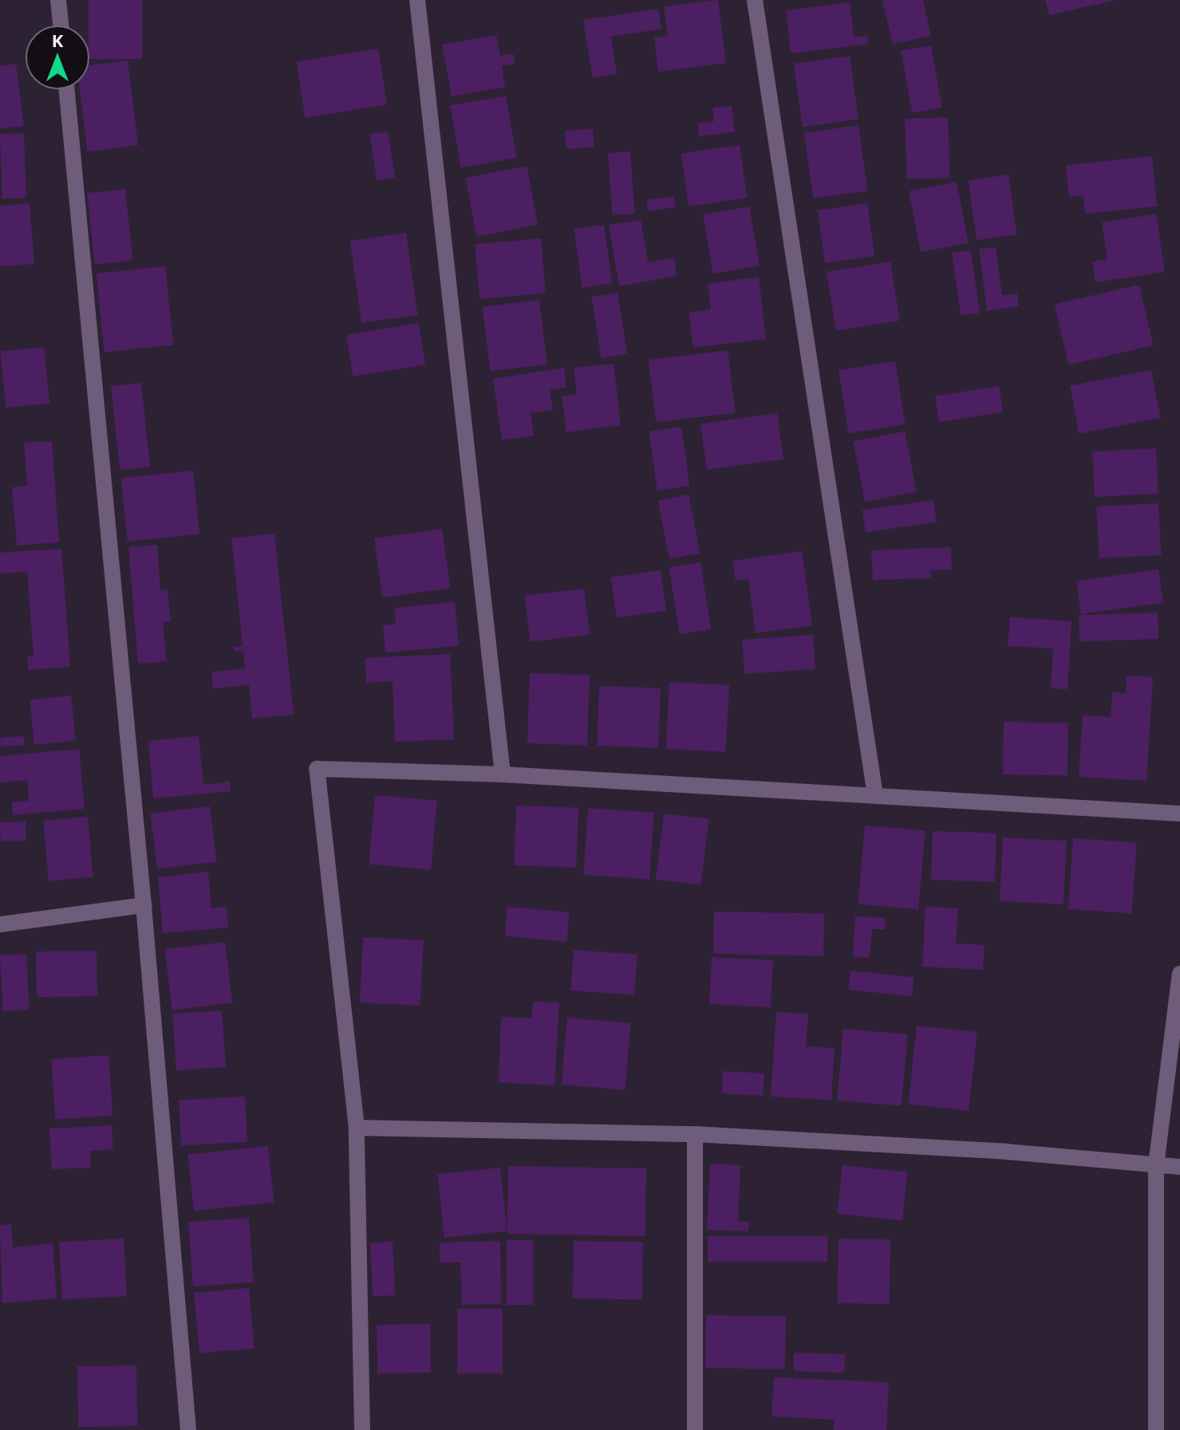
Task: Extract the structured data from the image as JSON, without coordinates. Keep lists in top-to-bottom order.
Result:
{
  "north": "top"
}
